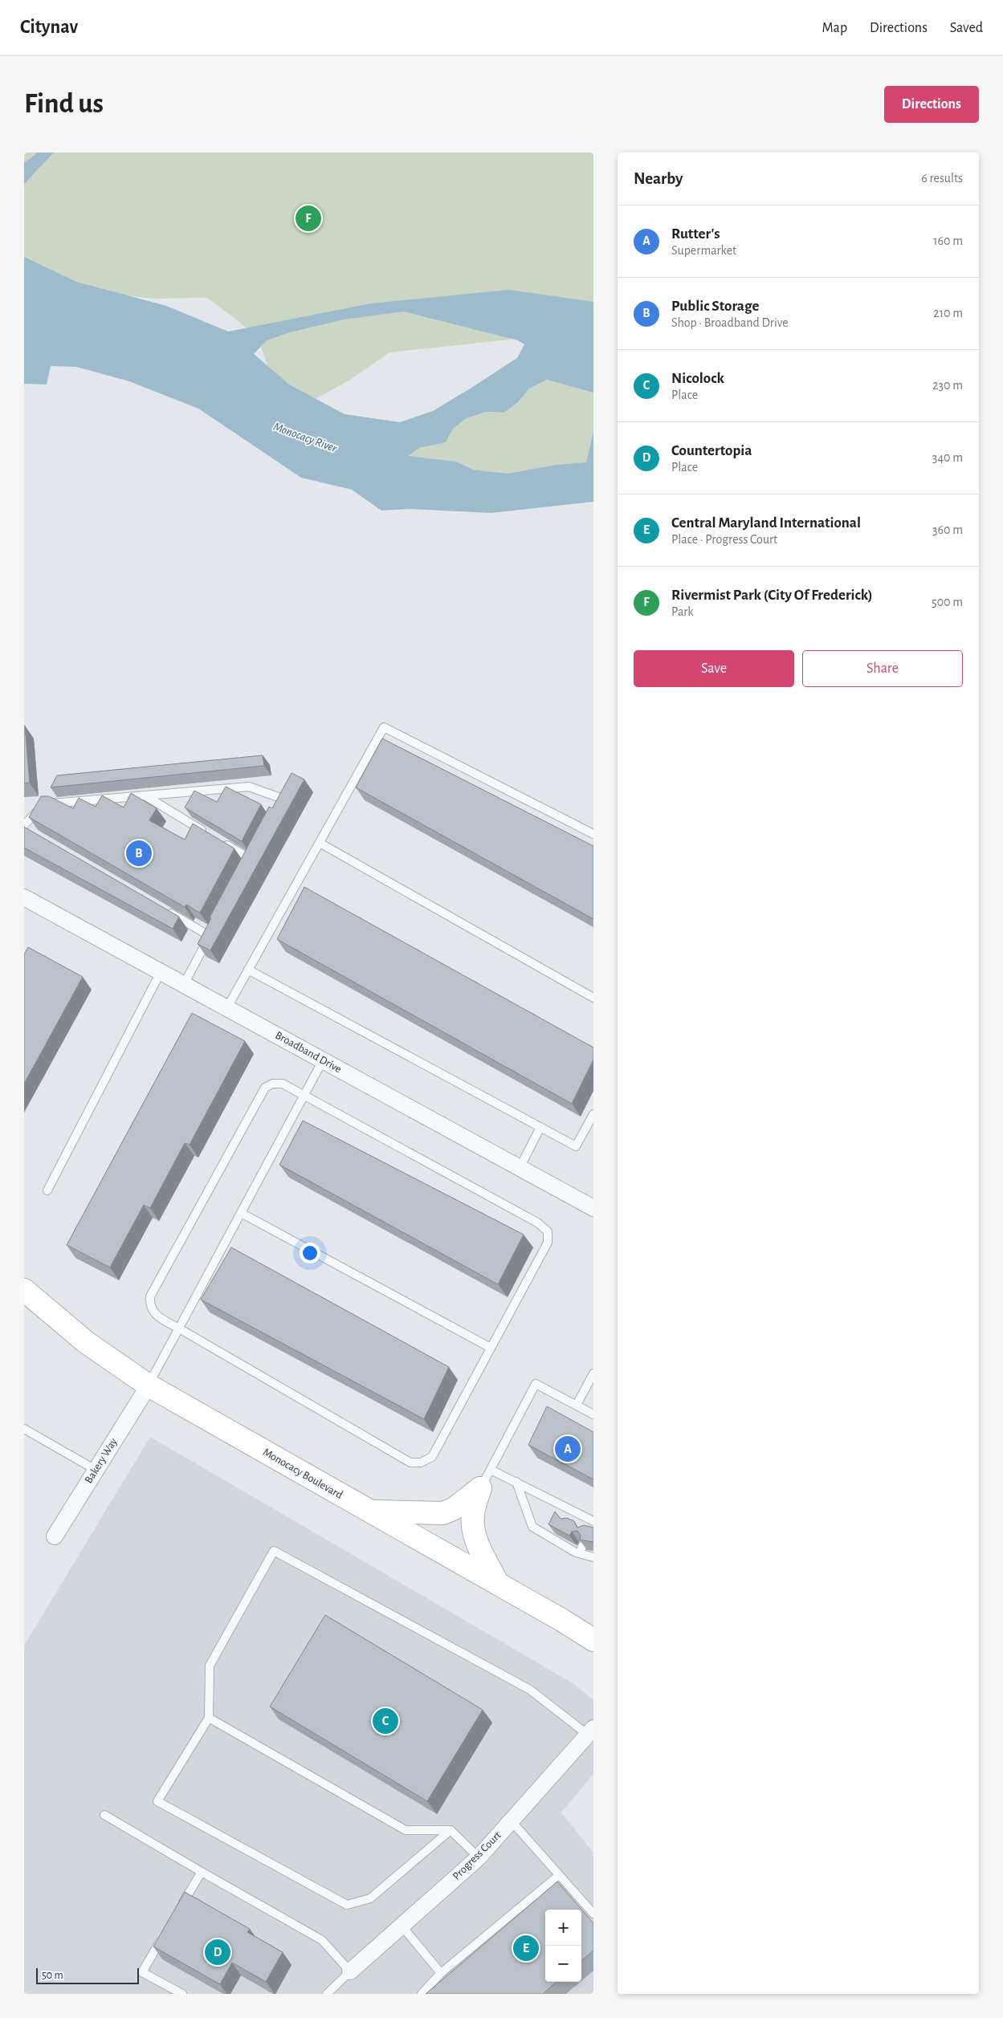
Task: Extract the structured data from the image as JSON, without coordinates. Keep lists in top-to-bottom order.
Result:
{
  "streets": {
    "main road": ["Monocacy Boulevard"],
    "street": ["Broadband Drive", "Bakery Way", "Progress Court"]
  },
  "crossings": [
    ["Bakery Way", "Monocacy Boulevard"]
  ],
  "water": ["Monocacy River"],
  "scale_bar": "50 m",
  "page": {
    "header": "Citynav",
    "nav": ["Map", "Directions", "Saved"],
    "buttons": [
      "Directions",
      ["Save", "Share"]
    ],
    "title": "Find us",
    "heading": ["Nearby", "6 results"],
    "pins": [
      "F",
      "B",
      "A",
      "C",
      "E",
      "D"
    ],
    "list": [
      {
        "mark": "A",
        "name": "Rutter's",
        "note": "Supermarket",
        "value": "160 m"
      },
      {
        "mark": "B",
        "name": "Public Storage",
        "note": "Shop · Broadband Drive",
        "value": "210 m"
      },
      {
        "mark": "C",
        "name": "Nicolock",
        "note": "Place",
        "value": "230 m"
      },
      {
        "mark": "D",
        "name": "Countertopia",
        "note": "Place",
        "value": "340 m"
      },
      {
        "mark": "E",
        "name": "Central Maryland International",
        "note": "Place · Progress Court",
        "value": "360 m"
      },
      {
        "mark": "F",
        "name": "Rivermist Park (City Of Frederick)",
        "note": "Park",
        "value": "500 m"
      }
    ],
    "map_buttons": ["+", "−"],
    "scale": "50 m"
  }
}
